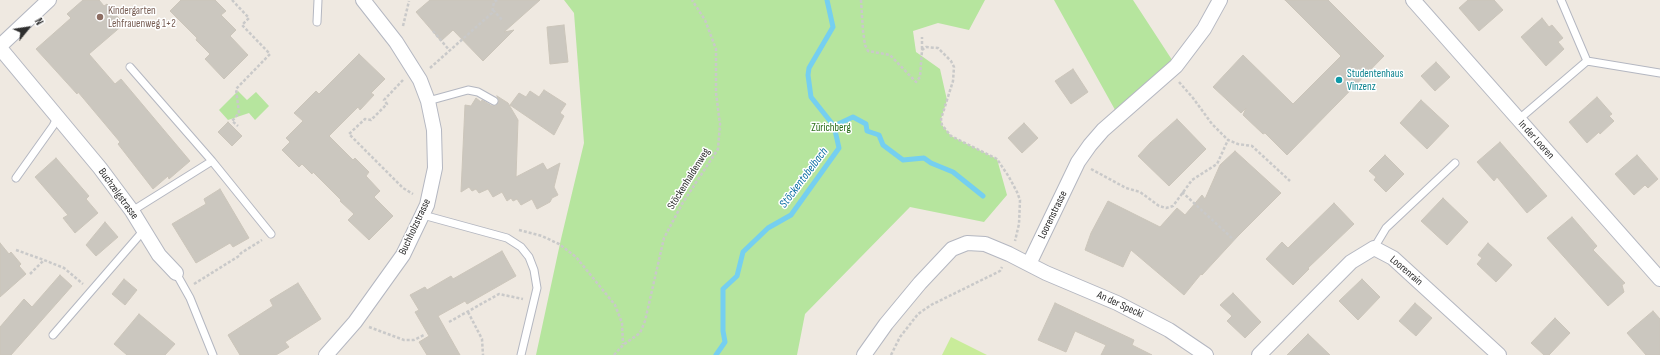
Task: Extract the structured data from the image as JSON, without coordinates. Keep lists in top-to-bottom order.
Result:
{
  "streets": {
    "street": [
      "In der Looren",
      "Buchzelgstrasse",
      "Loorenstrasse",
      "Buchholzstrasse",
      "Loorenrain",
      "An der Specki"
    ],
    "path": ["Stöckenhaldenweg"]
  },
  "crossings": [
    ["Loorenstrasse", "An der Specki"]
  ],
  "water": ["Stöckentobelbach"],
  "parks": ["Zürichberg"],
  "places": ["Kindergarten Lehfrauenweg 1+2", "Studentenhaus Vinzenz"],
  "north": "top right"
}
